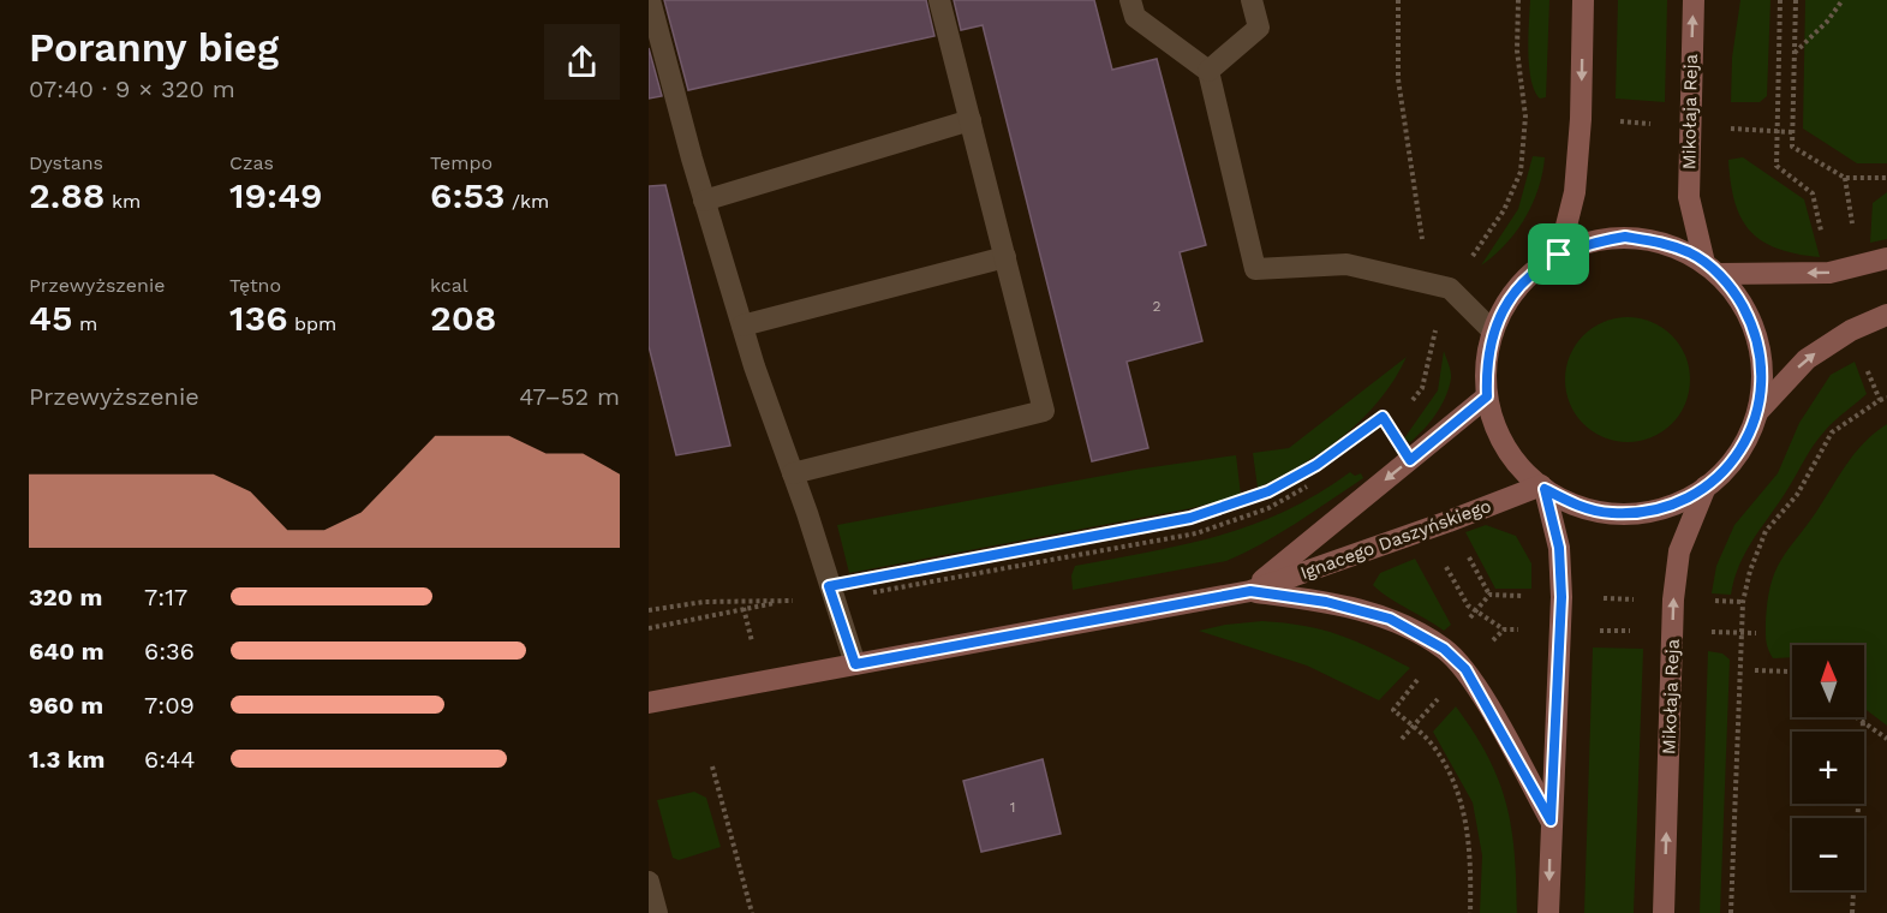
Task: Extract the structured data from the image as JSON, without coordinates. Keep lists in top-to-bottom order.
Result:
{
  "streets": {
    "street": ["Mikołaja Reja", "Ignacego Daszyńskiego"]
  },
  "house_numbers": ["2", "1"],
  "north": "top",
  "page": {
    "heading": ["Poranny bieg", "07:40 · 9 × 320 m"],
    "stats": [
      ["Dystans", "2.88 km"],
      ["Czas", "19:49"],
      ["Tempo", "6:53 /km"],
      ["Przewyższenie", "45 m"],
      ["Tętno", "136 bpm"],
      ["kcal", "208"]
    ],
    "chart": ["Przewyższenie", "47–52 m"],
    "list": [
      {
        "name": "320 m",
        "note": "7:17"
      },
      {
        "name": "640 m",
        "note": "6:36"
      },
      {
        "name": "960 m",
        "note": "7:09"
      },
      {
        "name": "1.3 km",
        "note": "6:44"
      }
    ],
    "map_buttons": ["+", "−"]
  }
}
